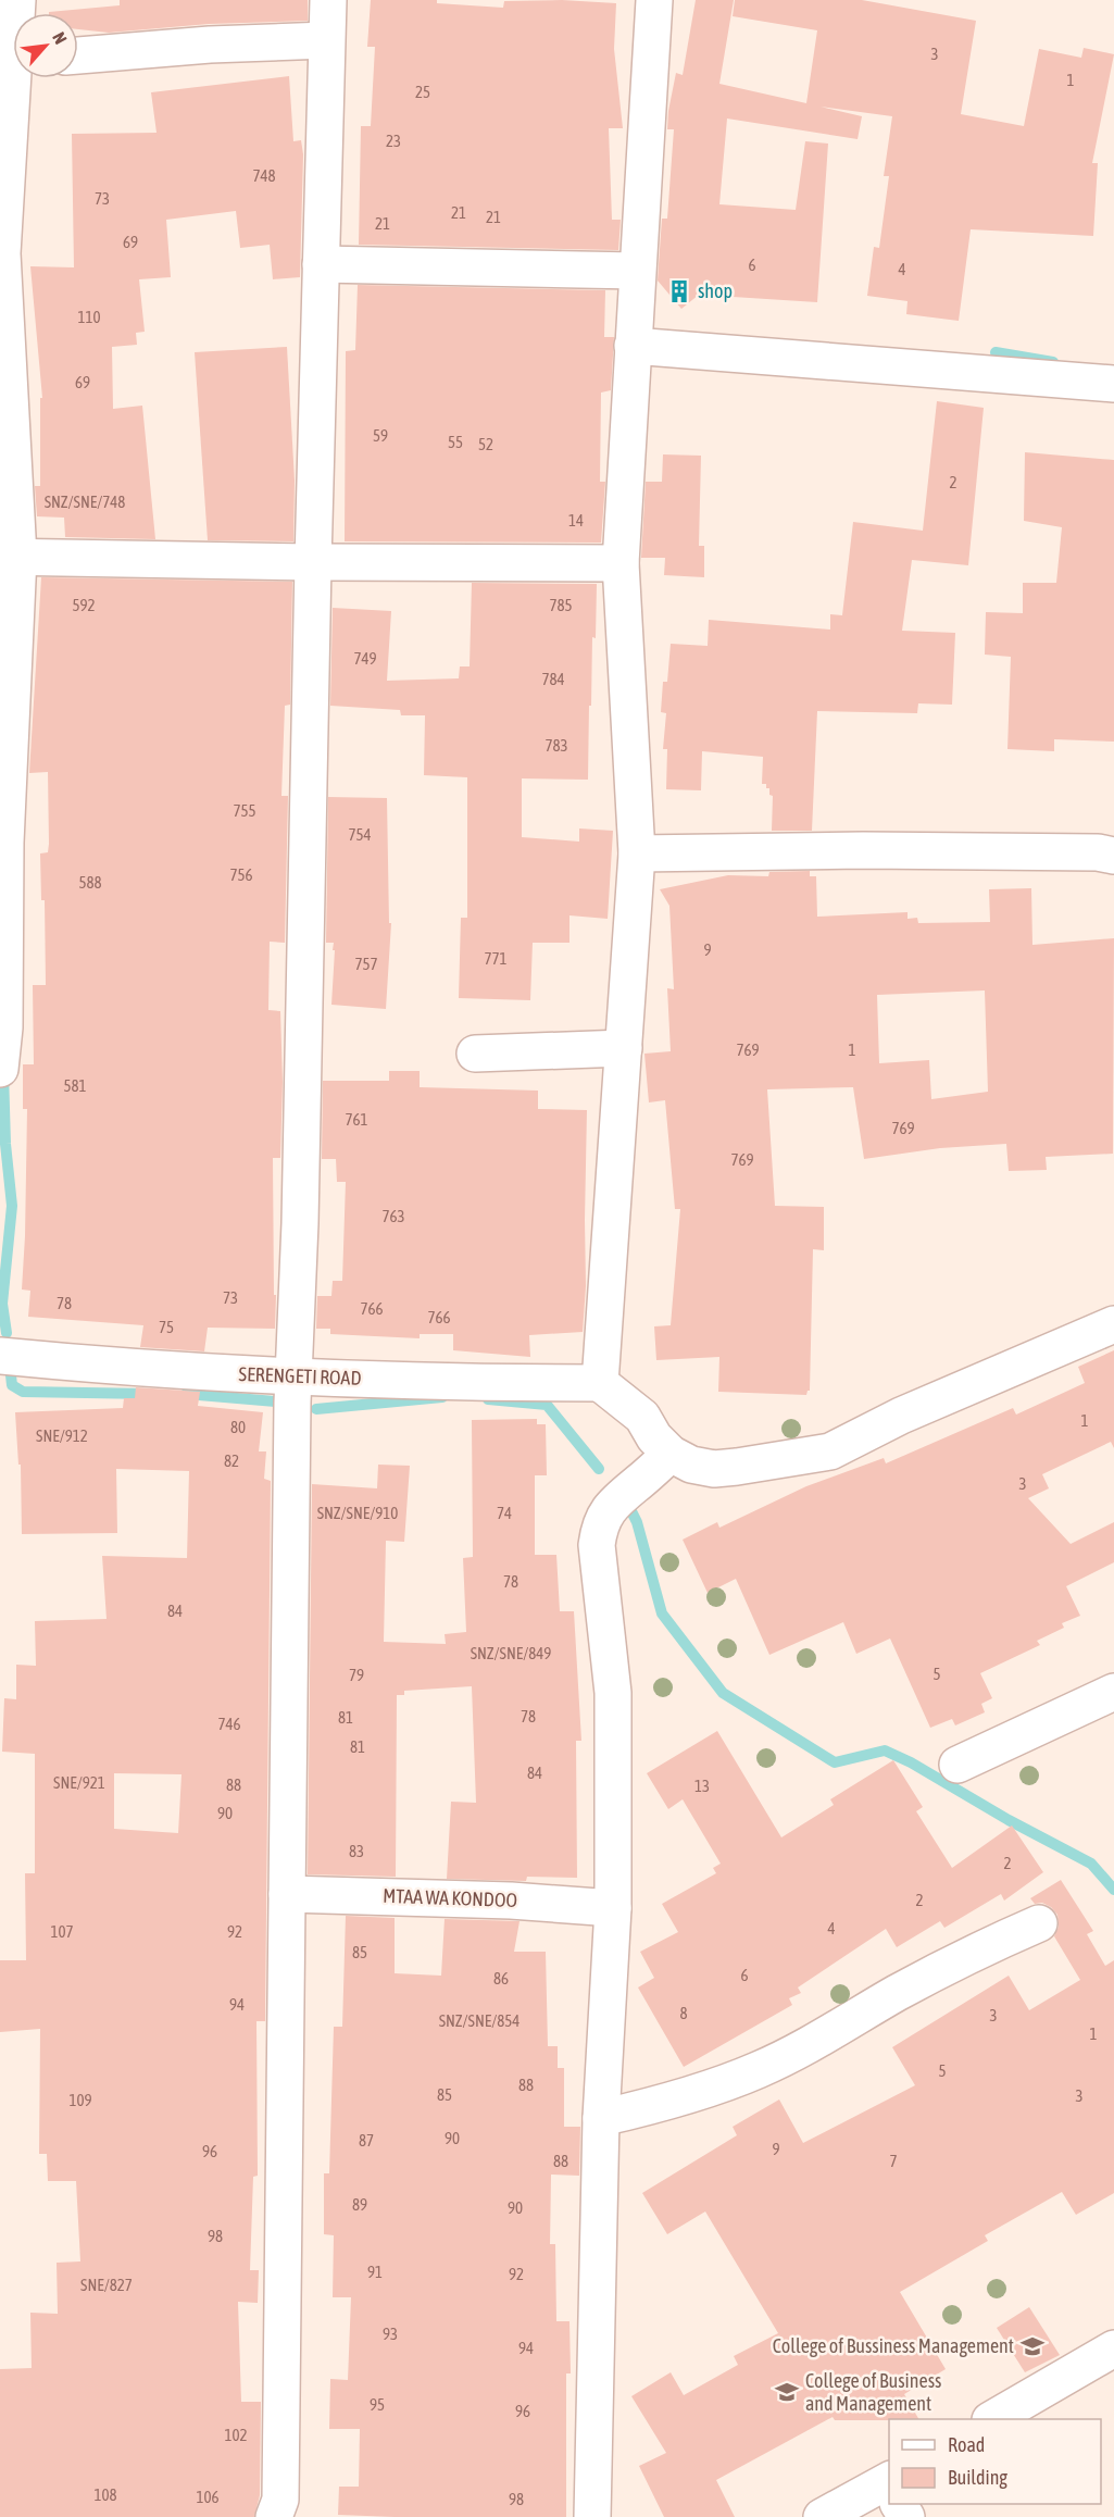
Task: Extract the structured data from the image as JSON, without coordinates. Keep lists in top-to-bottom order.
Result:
{
  "streets": {
    "street": ["SERENGETI ROAD", "MTAA WA KONDOO"]
  },
  "places": {
    "building": ["shop"],
    "school or university": ["College of Bussiness Management", "College of Business and Management"]
  },
  "house_numbers": [
    "3",
    "1",
    "25",
    "23",
    "748",
    "73",
    "21",
    "21",
    "21",
    "69",
    "6",
    "4",
    "110",
    "69",
    "59",
    "55",
    "52",
    "2",
    "SNZ/SNE/748",
    "14",
    "592",
    "785",
    "749",
    "784",
    "783",
    "755",
    "754",
    "756",
    "588",
    "9",
    "771",
    "757",
    "769",
    "1",
    "581",
    "761",
    "769",
    "769",
    "763",
    "73",
    "78",
    "766",
    "766",
    "75",
    "1",
    "80",
    "SNE/912",
    "82",
    "3",
    "SNZ/SNE/910",
    "74",
    "78",
    "84",
    "SNZ/SNE/849",
    "5",
    "79",
    "78",
    "81",
    "746",
    "81",
    "84",
    "SNE/921",
    "88",
    "13",
    "90",
    "83",
    "2",
    "2",
    "4",
    "107",
    "92",
    "85",
    "6",
    "86",
    "94",
    "8",
    "3",
    "SNZ/SNE/854",
    "1",
    "5",
    "88",
    "85",
    "3",
    "109",
    "90",
    "87",
    "9",
    "96",
    "88",
    "7",
    "89",
    "90",
    "98",
    "91",
    "92",
    "SNE/827",
    "93",
    "94",
    "95",
    "96",
    "102",
    "108",
    "106",
    "98"
  ],
  "legend": ["Road", "Building"],
  "north": "top right"
}
